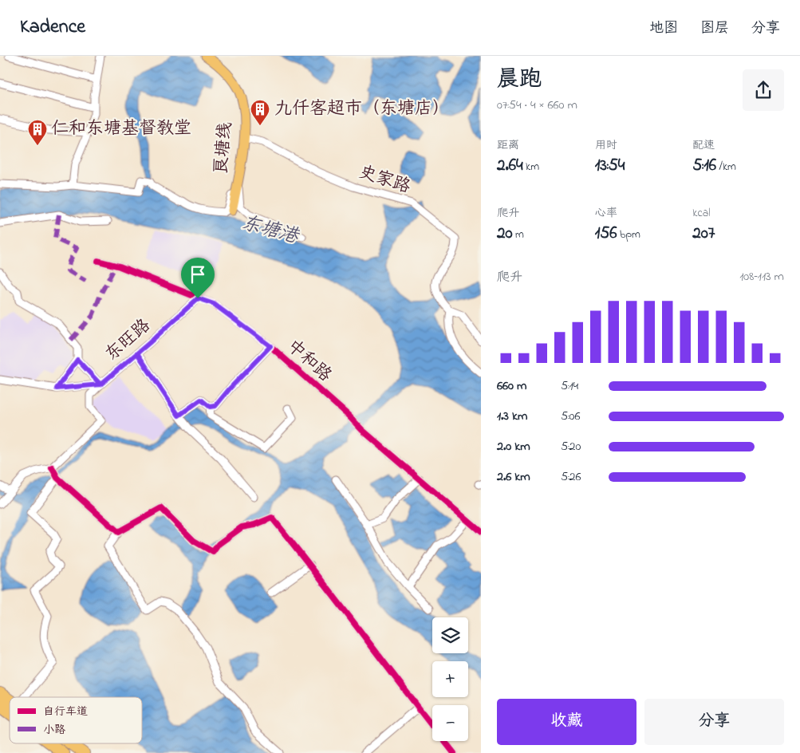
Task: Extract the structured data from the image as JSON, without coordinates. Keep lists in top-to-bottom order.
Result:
{
  "streets": {
    "main road": ["良塘线"],
    "street": ["史家路", "东旺路", "中和路"]
  },
  "crossings": [
    ["良塘线", "史家路"],
    ["东旺路", "中和路"]
  ],
  "water": ["东塘港"],
  "places": {
    "building": ["九仟客超市（东塘店）", "仁和东塘基督教堂"]
  },
  "legend": ["自行车道", "小路"],
  "page": {
    "header": "Kadence",
    "nav": ["地图", "图层", "分享"],
    "heading": ["晨跑", "07:54 · 4 × 660 m"],
    "stats": [
      ["距离", "2.64 km"],
      ["用时", "13:54"],
      ["配速", "5:16 /km"],
      ["爬升", "20 m"],
      ["心率", "156 bpm"],
      ["kcal", "207"]
    ],
    "chart": ["爬升", "108–113 m"],
    "list": [
      {
        "name": "660 m",
        "note": "5:14"
      },
      {
        "name": "1.3 km",
        "note": "5:06"
      },
      {
        "name": "2.0 km",
        "note": "5:20"
      },
      {
        "name": "2.6 km",
        "note": "5:26"
      }
    ],
    "map_buttons": ["+", "−"],
    "buttons": ["收藏", "分享"]
  }
}
